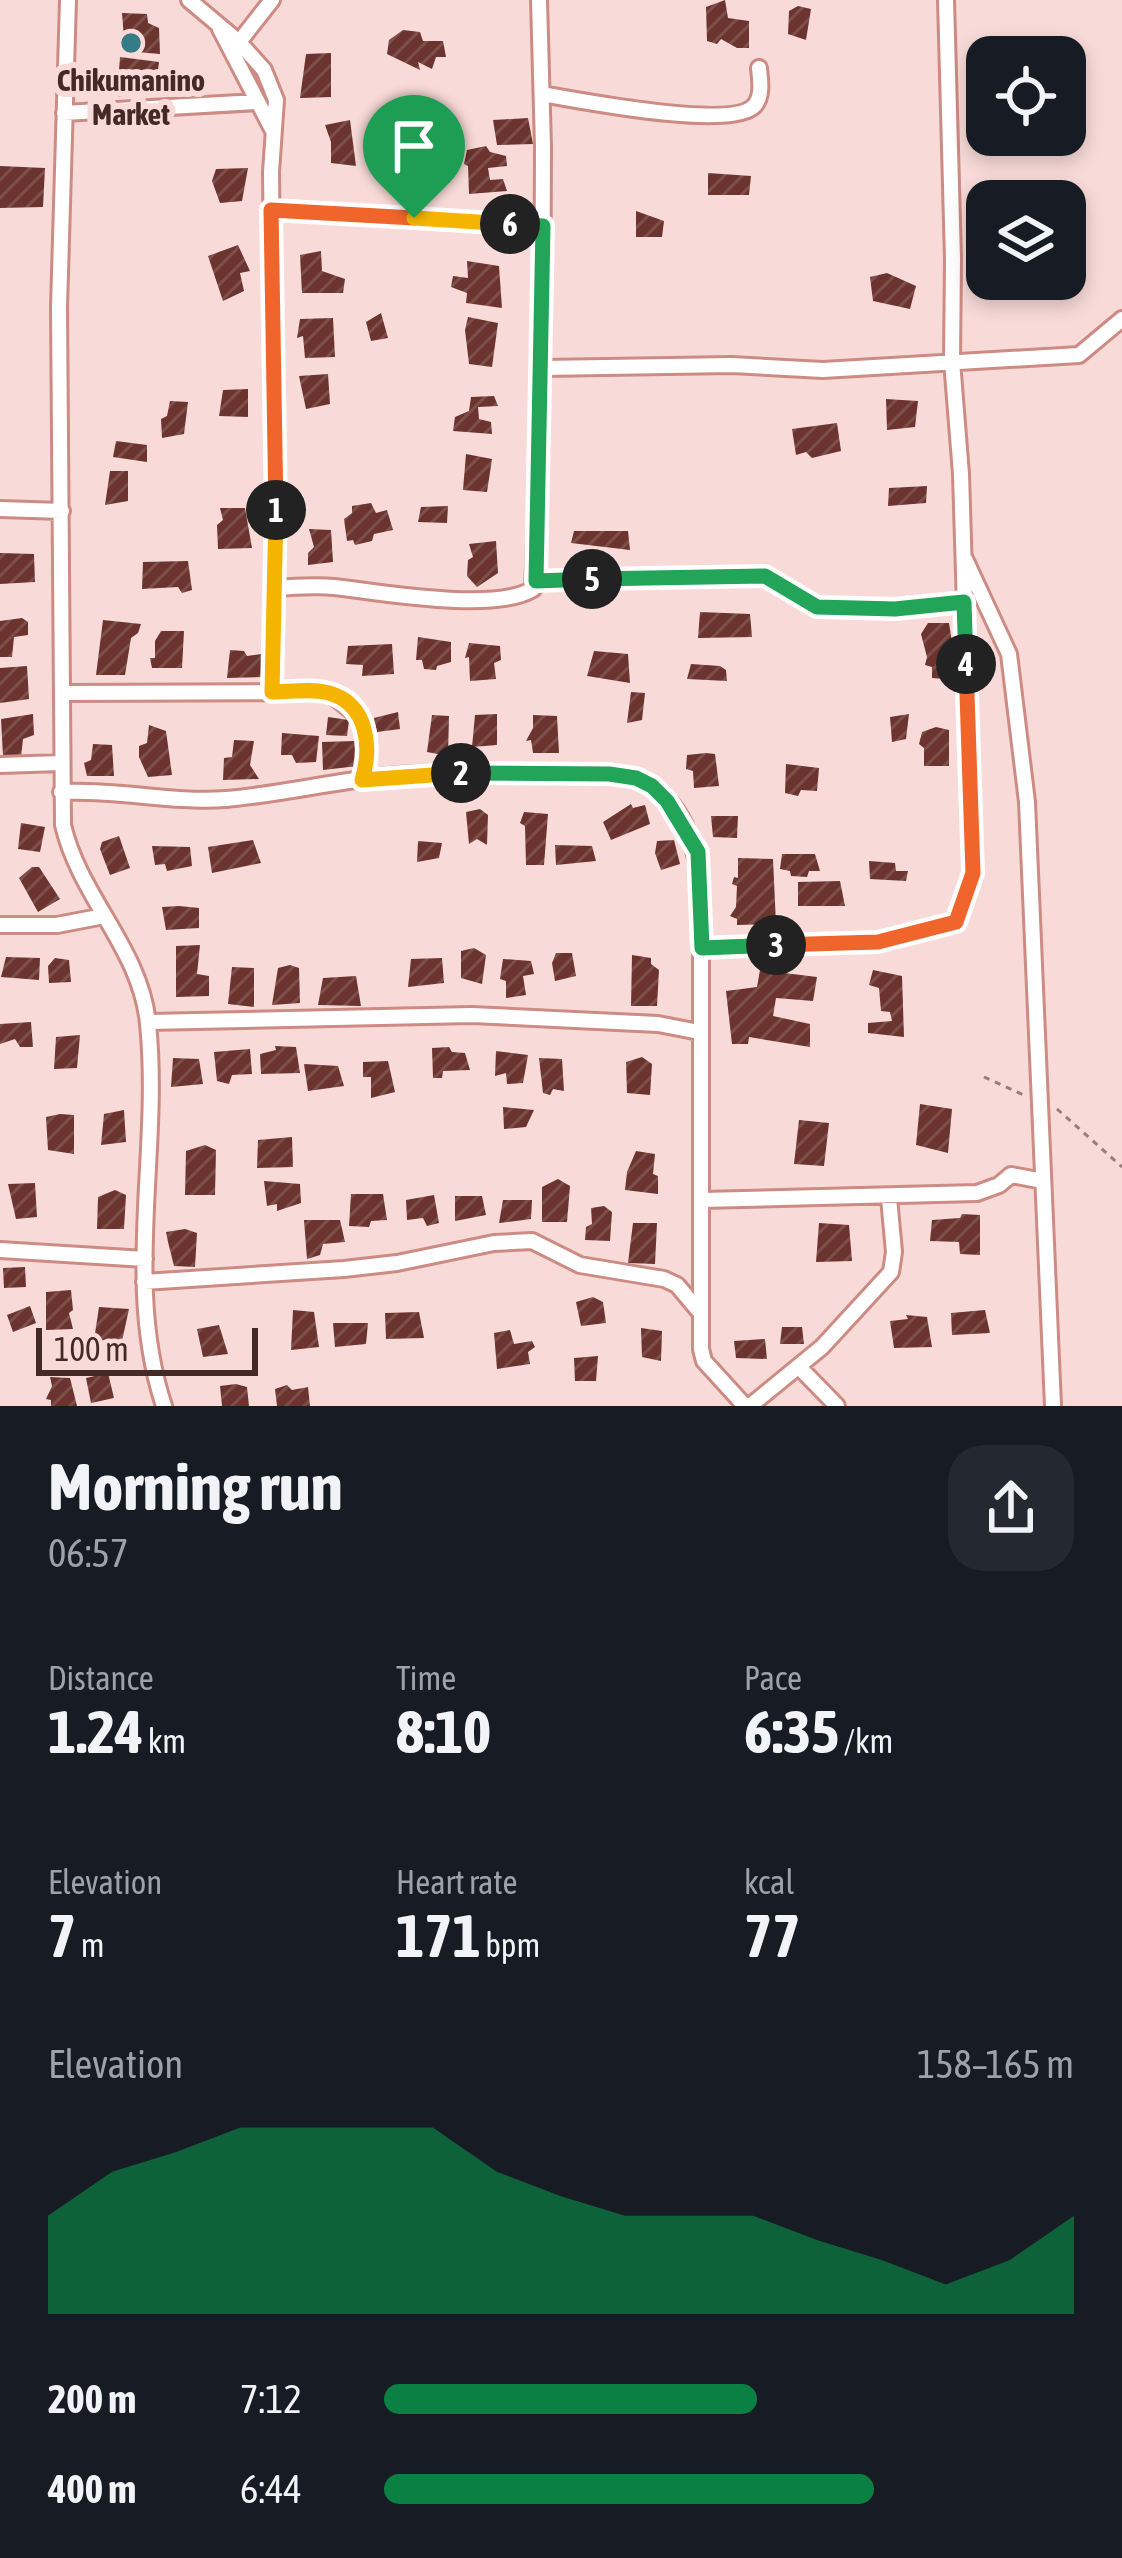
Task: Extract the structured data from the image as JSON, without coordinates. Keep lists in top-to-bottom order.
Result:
{
  "places": ["Chikumanino Market"],
  "scale_bar": "100 m",
  "page": {
    "pins": [
      "6",
      "1",
      "5",
      "4",
      "2",
      "3"
    ],
    "scale": "100 m",
    "heading": ["Morning run", "06:57"],
    "stats": [
      ["Distance", "1.24 km"],
      ["Time", "8:10"],
      ["Pace", "6:35 /km"],
      ["Elevation", "7 m"],
      ["Heart rate", "171 bpm"],
      ["kcal", "77"]
    ],
    "chart": ["Elevation", "158–165 m"],
    "list": [
      {
        "name": "200 m",
        "note": "7:12"
      },
      {
        "name": "400 m",
        "note": "6:44"
      }
    ]
  }
}
